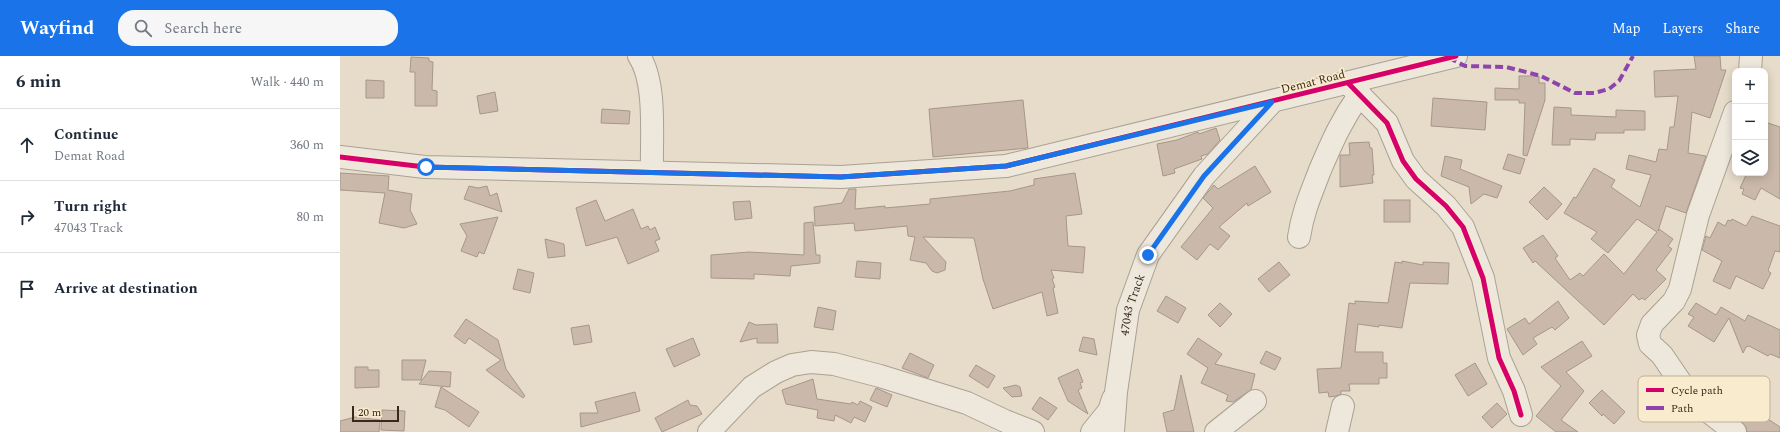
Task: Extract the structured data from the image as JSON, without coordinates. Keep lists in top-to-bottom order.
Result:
{
  "streets": {
    "street": ["Demat Road", "47043 Track"]
  },
  "crossings": [
    ["Demat Road", "47043 Track"]
  ],
  "legend": ["Cycle path", "Path"],
  "scale_bar": "20 m",
  "page": {
    "header": "Wayfind",
    "search": "Search here",
    "nav": ["Map", "Layers", "Share"],
    "heading": ["6 min", "Walk · 440 m"],
    "map_buttons": ["+", "−"],
    "list": [
      ["Continue", "Demat Road", "360 m"],
      ["Turn right", "47043 Track", "80 m"],
      "Arrive at destination"
    ],
    "scale": "20 m"
  }
}
